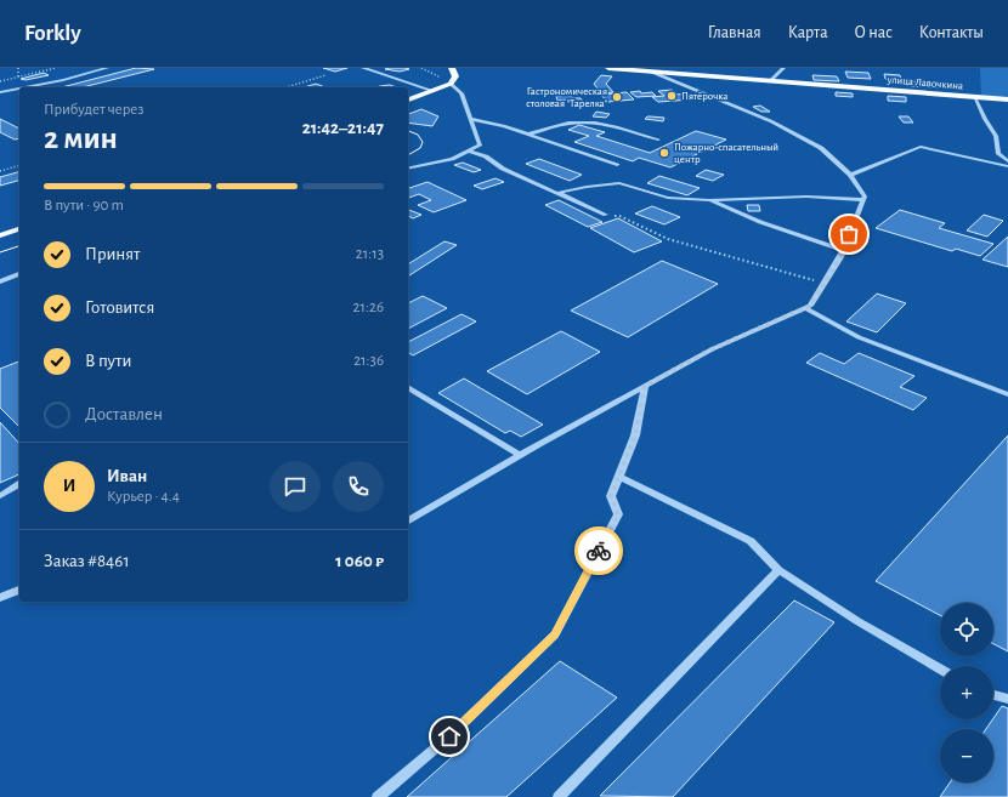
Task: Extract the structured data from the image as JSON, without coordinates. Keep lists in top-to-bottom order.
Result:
{
  "streets": {
    "main road": ["улица Лавочкина"]
  },
  "places": ["Пятёрочка", "Гастрономическая столовая \"Тарелка\"", "Пожарно-спасательный центр"],
  "page": {
    "header": "Forkly",
    "nav": [
      "Главная",
      "Карта",
      "О нас",
      "Контакты"
    ],
    "heading": ["2 мин", "Прибудет через", "21:42–21:47"],
    "panel": [
      "Иван",
      "Курьер · 4.4",
      "Заказ #8461",
      "1 060 ₽"
    ],
    "bar": "В пути · 90 m",
    "list": [
      ["Принят", "21:13"],
      ["Готовится", "21:26"],
      ["В пути", "21:36"],
      "Доставлен"
    ],
    "round": "И",
    "map_buttons": ["+", "−"]
  }
}
